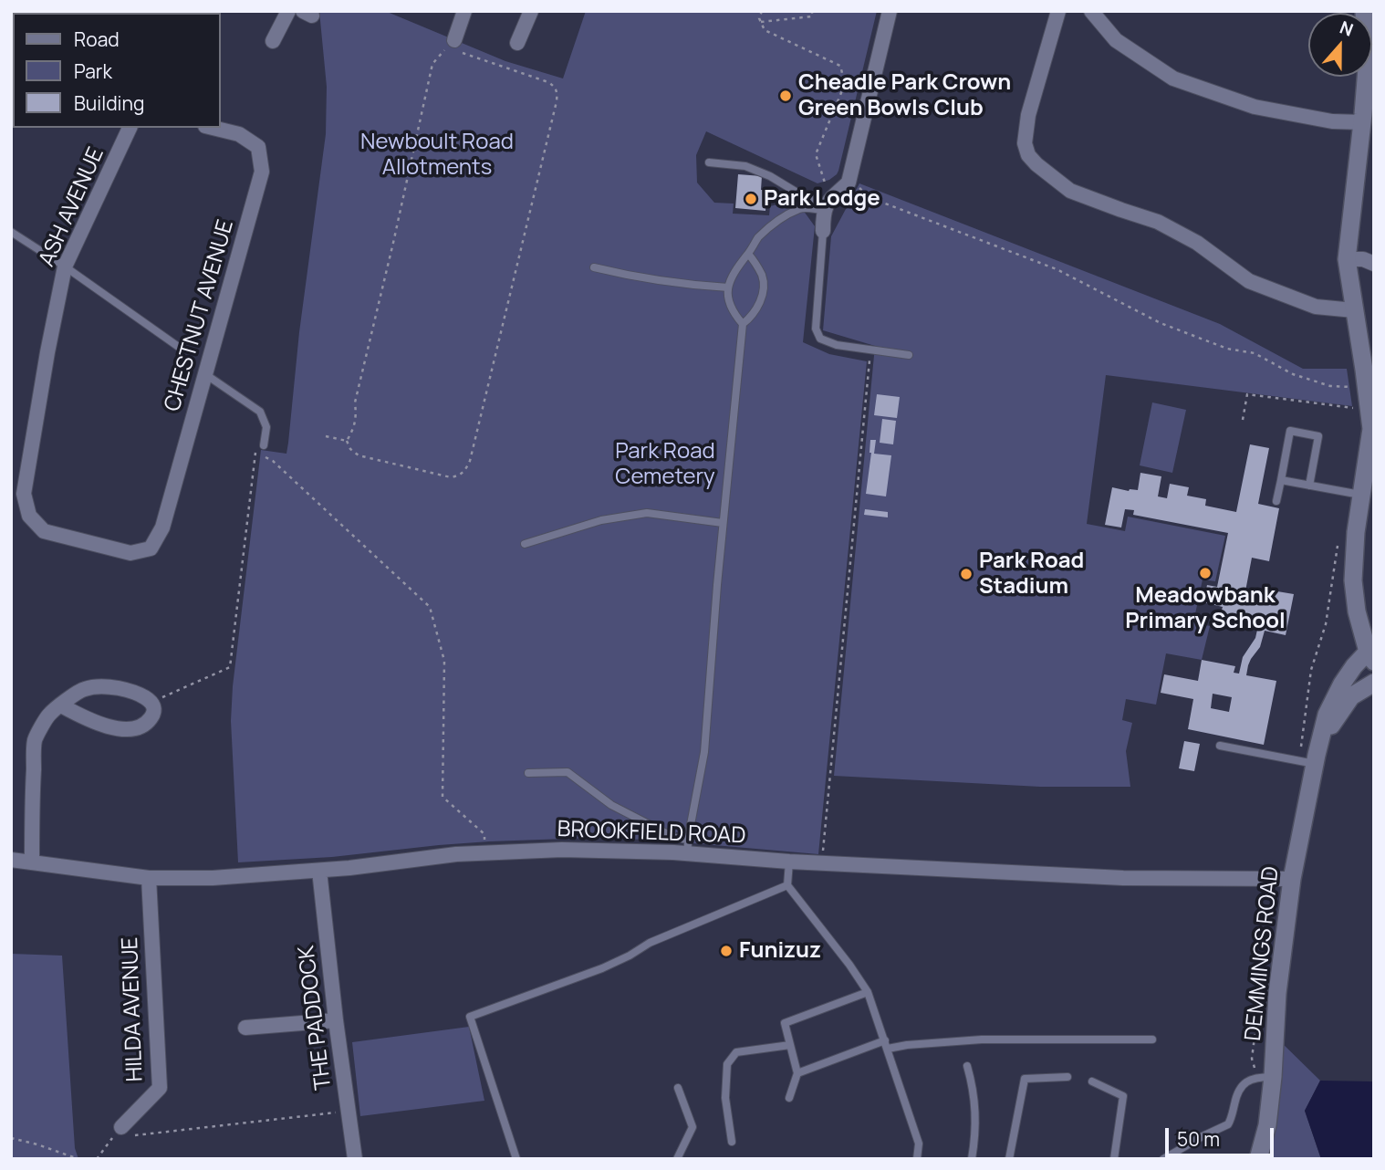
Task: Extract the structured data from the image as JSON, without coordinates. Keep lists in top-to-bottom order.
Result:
{
  "streets": {
    "street": [
      "ASH AVENUE",
      "CHESTNUT AVENUE",
      "BROOKFIELD ROAD",
      "DEMMINGS ROAD",
      "HILDA AVENUE",
      "THE PADDOCK"
    ]
  },
  "crossings": [
    ["ASH AVENUE", "CHESTNUT AVENUE"],
    ["BROOKFIELD ROAD", "DEMMINGS ROAD"],
    ["BROOKFIELD ROAD", "HILDA AVENUE"],
    ["BROOKFIELD ROAD", "THE PADDOCK"]
  ],
  "parks": ["Newboult Road Allotments", "Park Road Cemetery"],
  "places": [
    "Cheadle Park Crown Green Bowls Club",
    "Park Lodge",
    "Meadowbank Primary School",
    "Park Road Stadium",
    "Funizuz"
  ],
  "legend": ["Road", "Park", "Building"],
  "scale_bar": "50 m",
  "north": "top"
}
